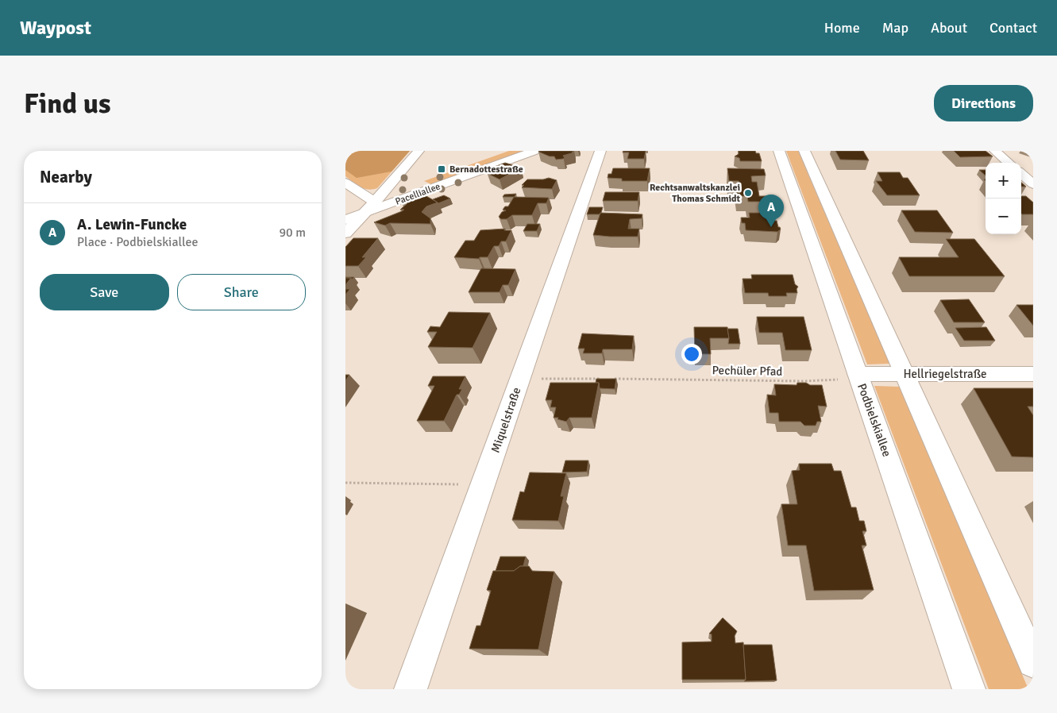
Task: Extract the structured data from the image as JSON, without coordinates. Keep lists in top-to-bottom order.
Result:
{
  "streets": {
    "street": [
      "Pacelliallee",
      "Hellriegelstraße",
      "Miquelstraße",
      "Podbielskiallee"
    ],
    "path": ["Pechüler Pfad"]
  },
  "crossings": [
    ["Pechüler Pfad", "Hellriegelstraße"],
    ["Pechüler Pfad", "Podbielskiallee"],
    ["Hellriegelstraße", "Podbielskiallee"]
  ],
  "places": {
    "transit": ["Bernadottestraße"],
    "other": ["Rechtsanwaltskanzlei Thomas Schmidt"]
  },
  "page": {
    "header": "Waypost",
    "nav": [
      "Home",
      "Map",
      "About",
      "Contact"
    ],
    "buttons": [
      "Directions",
      ["Save", "Share"]
    ],
    "title": "Find us",
    "heading": "Nearby",
    "map_buttons": ["+", "−"],
    "pins": "A",
    "list": [
      {
        "mark": "A",
        "name": "A. Lewin-Funcke",
        "note": "Place · Podbielskiallee",
        "value": "90 m"
      }
    ]
  }
}
